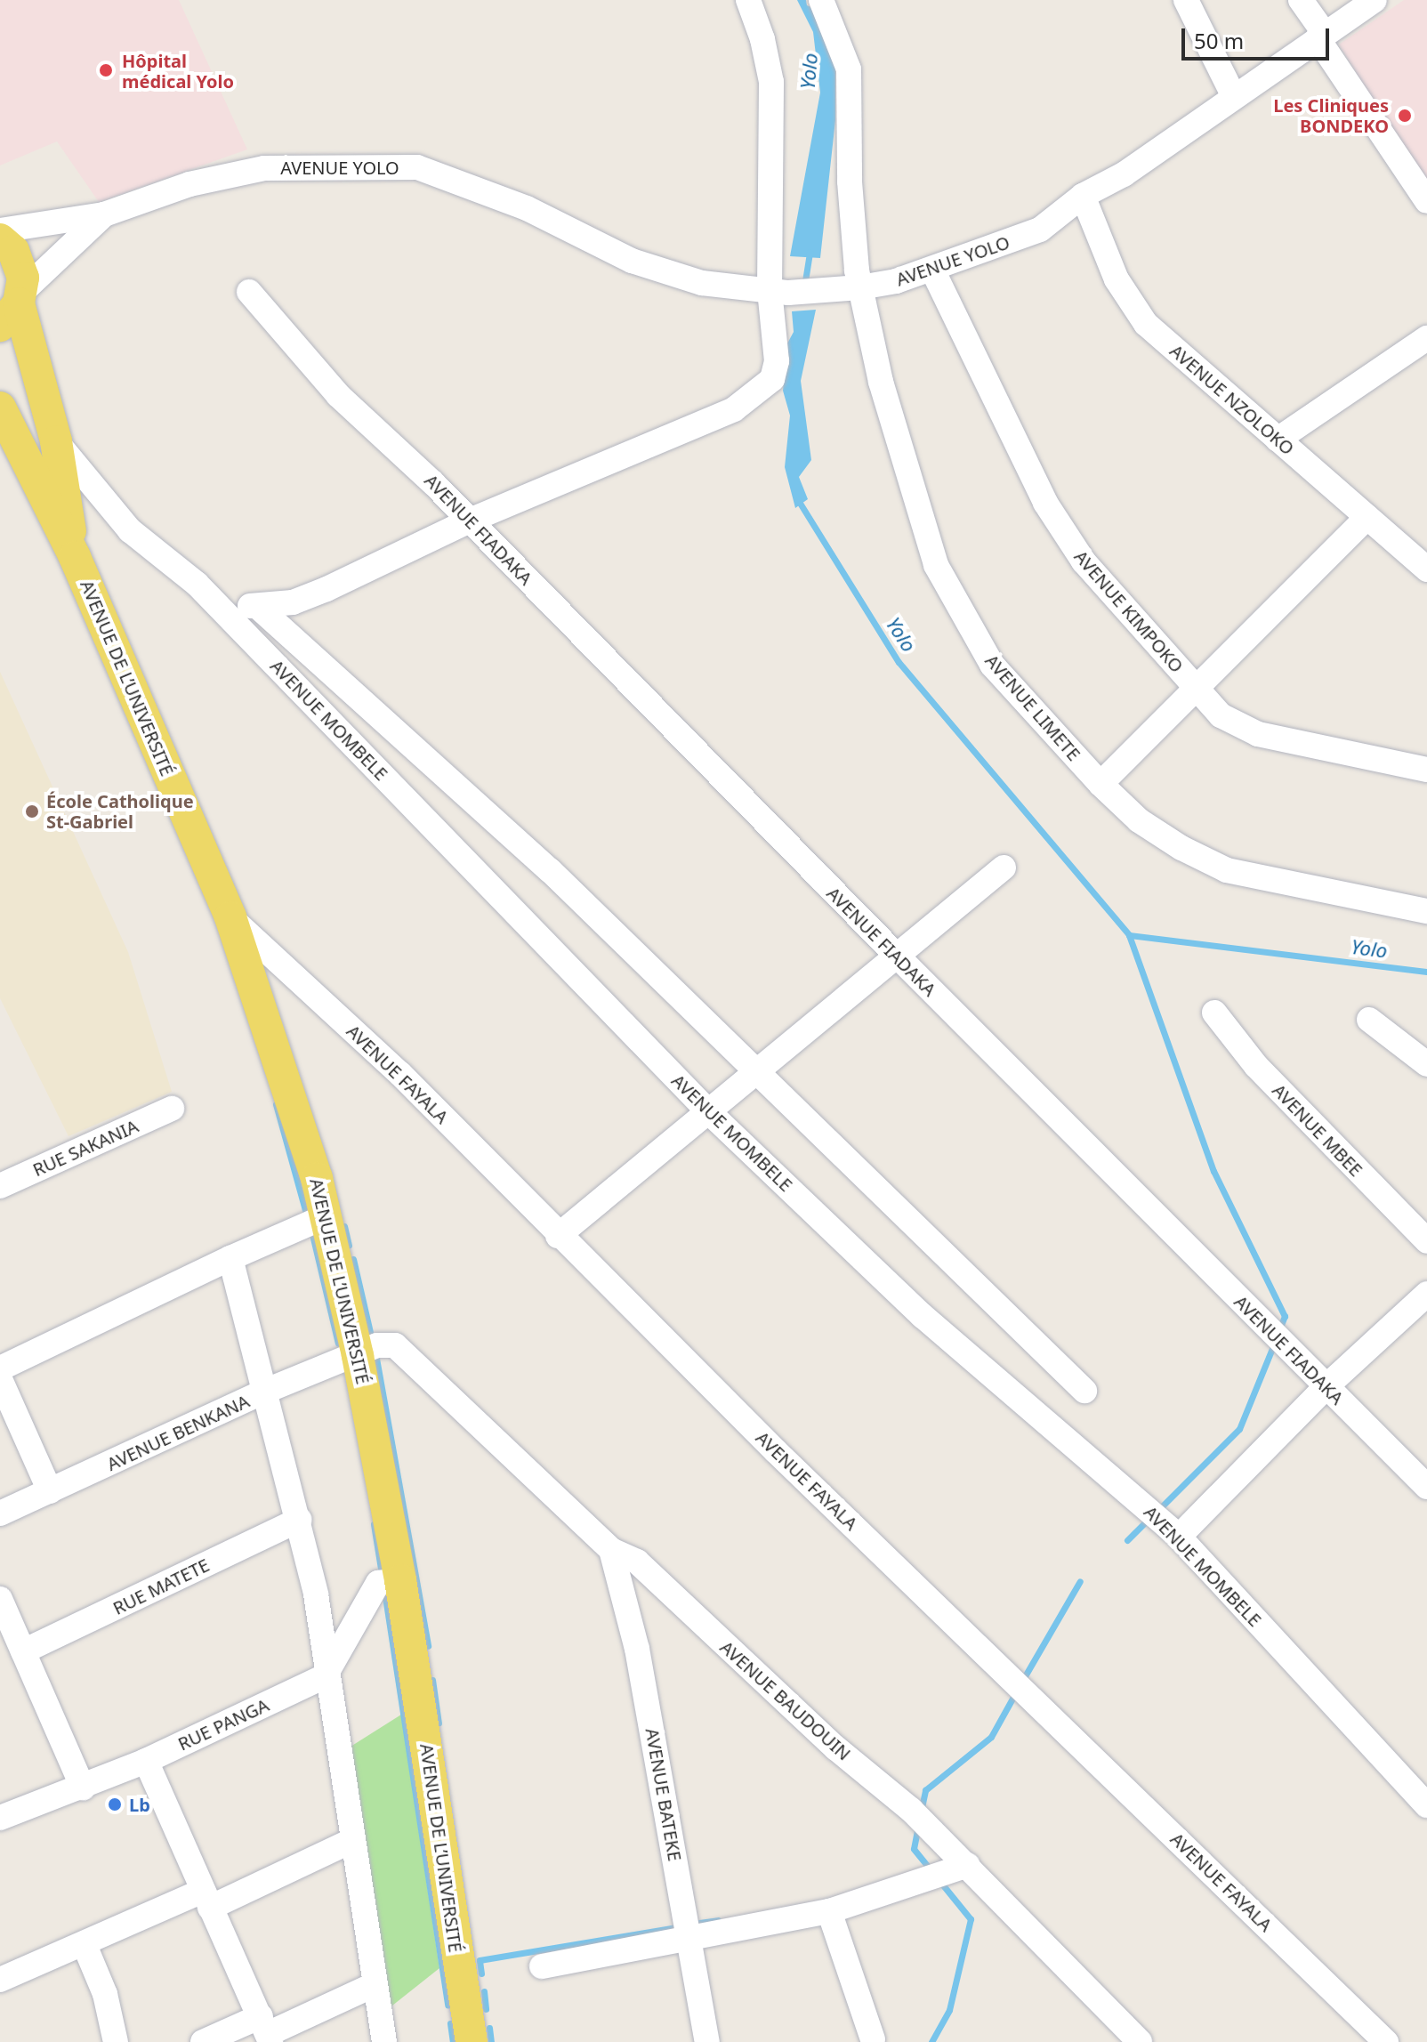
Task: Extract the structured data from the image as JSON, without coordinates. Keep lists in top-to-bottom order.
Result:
{
  "streets": {
    "main road": ["AVENUE DE L’UNIVERSITÉ"],
    "street": [
      "AVENUE YOLO",
      "AVENUE NZOLOKO",
      "AVENUE FIADAKA",
      "AVENUE KIMPOKO",
      "AVENUE LIMETE",
      "AVENUE MOMBELE",
      "AVENUE FAYALA",
      "AVENUE MBEE",
      "RUE SAKANIA",
      "AVENUE BENKANA",
      "RUE MATETE",
      "AVENUE BAUDOUIN",
      "RUE PANGA",
      "AVENUE BATEKE"
    ]
  },
  "crossings": [
    ["AVENUE YOLO", "AVENUE NZOLOKO"],
    ["AVENUE YOLO", "AVENUE KIMPOKO"],
    ["AVENUE YOLO", "AVENUE DE L’UNIVERSITÉ"],
    ["AVENUE YOLO", "AVENUE LIMETE"],
    ["AVENUE DE L’UNIVERSITÉ", "AVENUE MOMBELE"],
    ["AVENUE DE L’UNIVERSITÉ", "AVENUE FAYALA"],
    ["AVENUE DE L’UNIVERSITÉ", "AVENUE BENKANA"],
    ["AVENUE BENKANA", "AVENUE BAUDOUIN"],
    ["AVENUE BAUDOUIN", "AVENUE BATEKE"]
  ],
  "water": ["Yolo"],
  "places": [
    "Hôpital médical Yolo",
    "Les Cliniques BONDEKO",
    "École Catholique St-Gabriel",
    "Lb"
  ],
  "scale_bar": "50 m"
}
